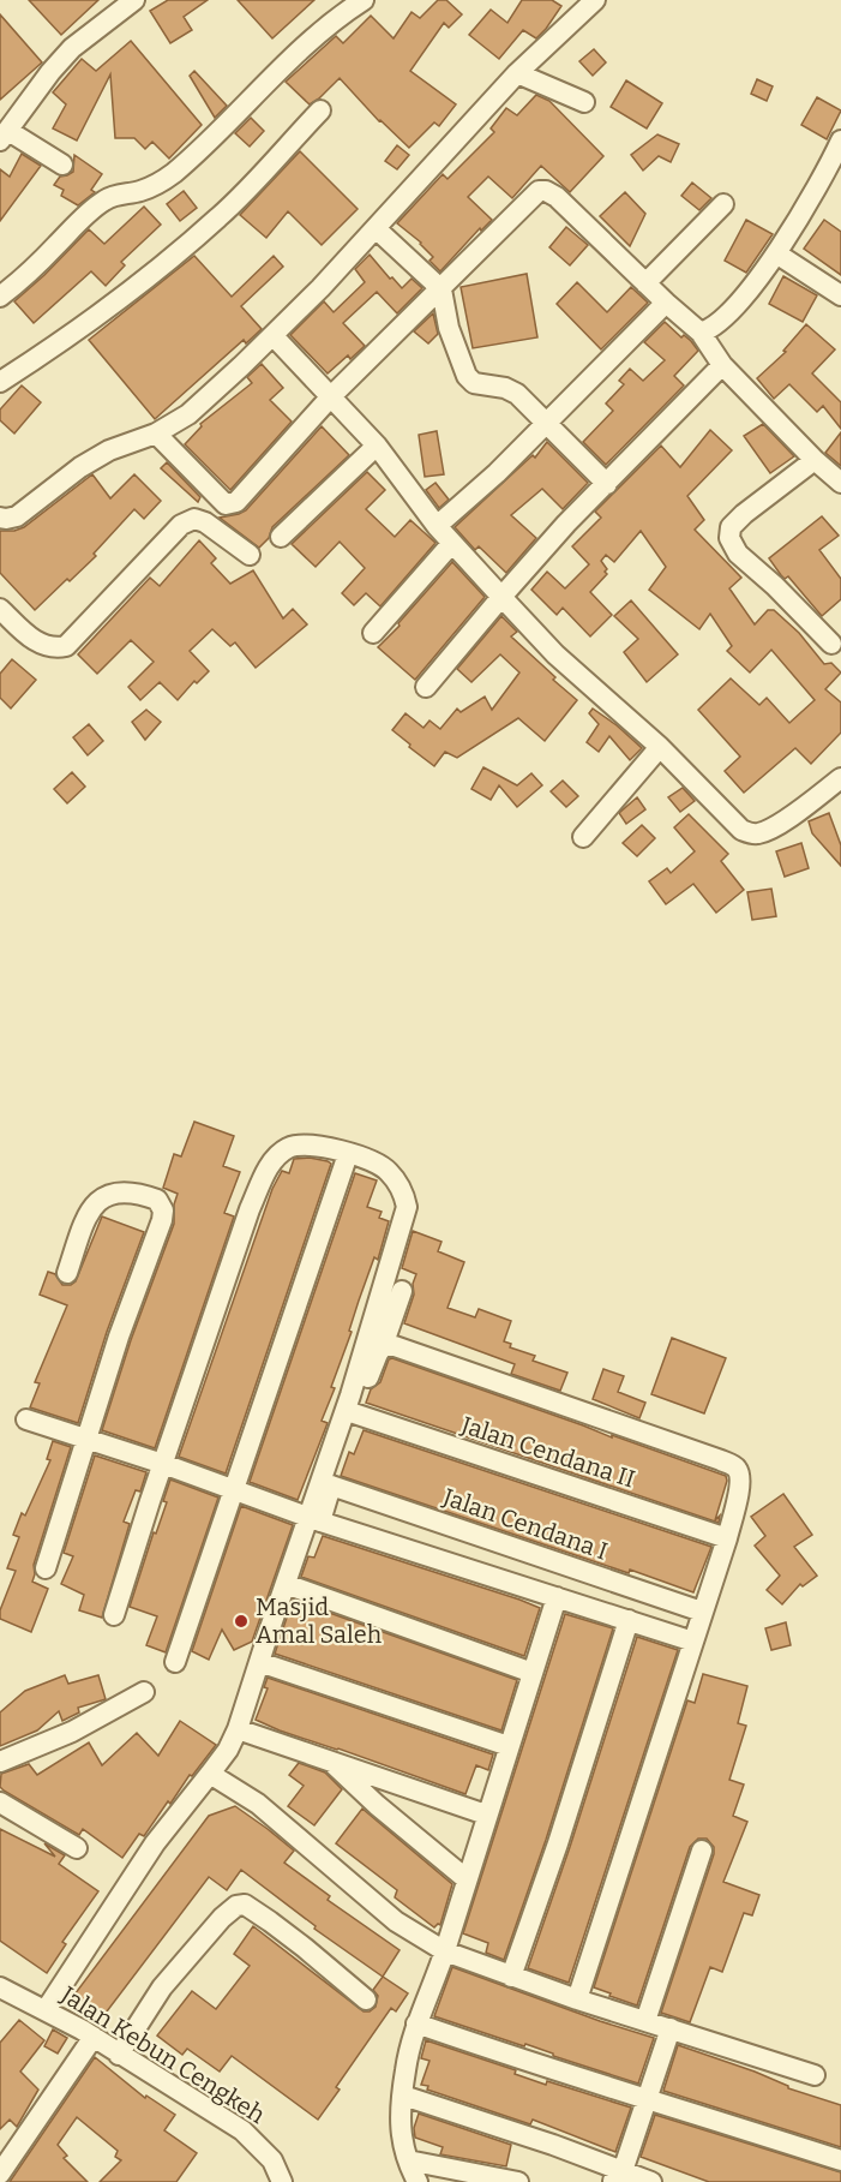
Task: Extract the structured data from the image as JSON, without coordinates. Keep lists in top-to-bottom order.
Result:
{
  "streets": {
    "street": ["Jalan Cendana II", "Jalan Cendana I", "Jalan Kebun Cengkeh"]
  },
  "places": ["Masjid Amal Saleh"]
}
